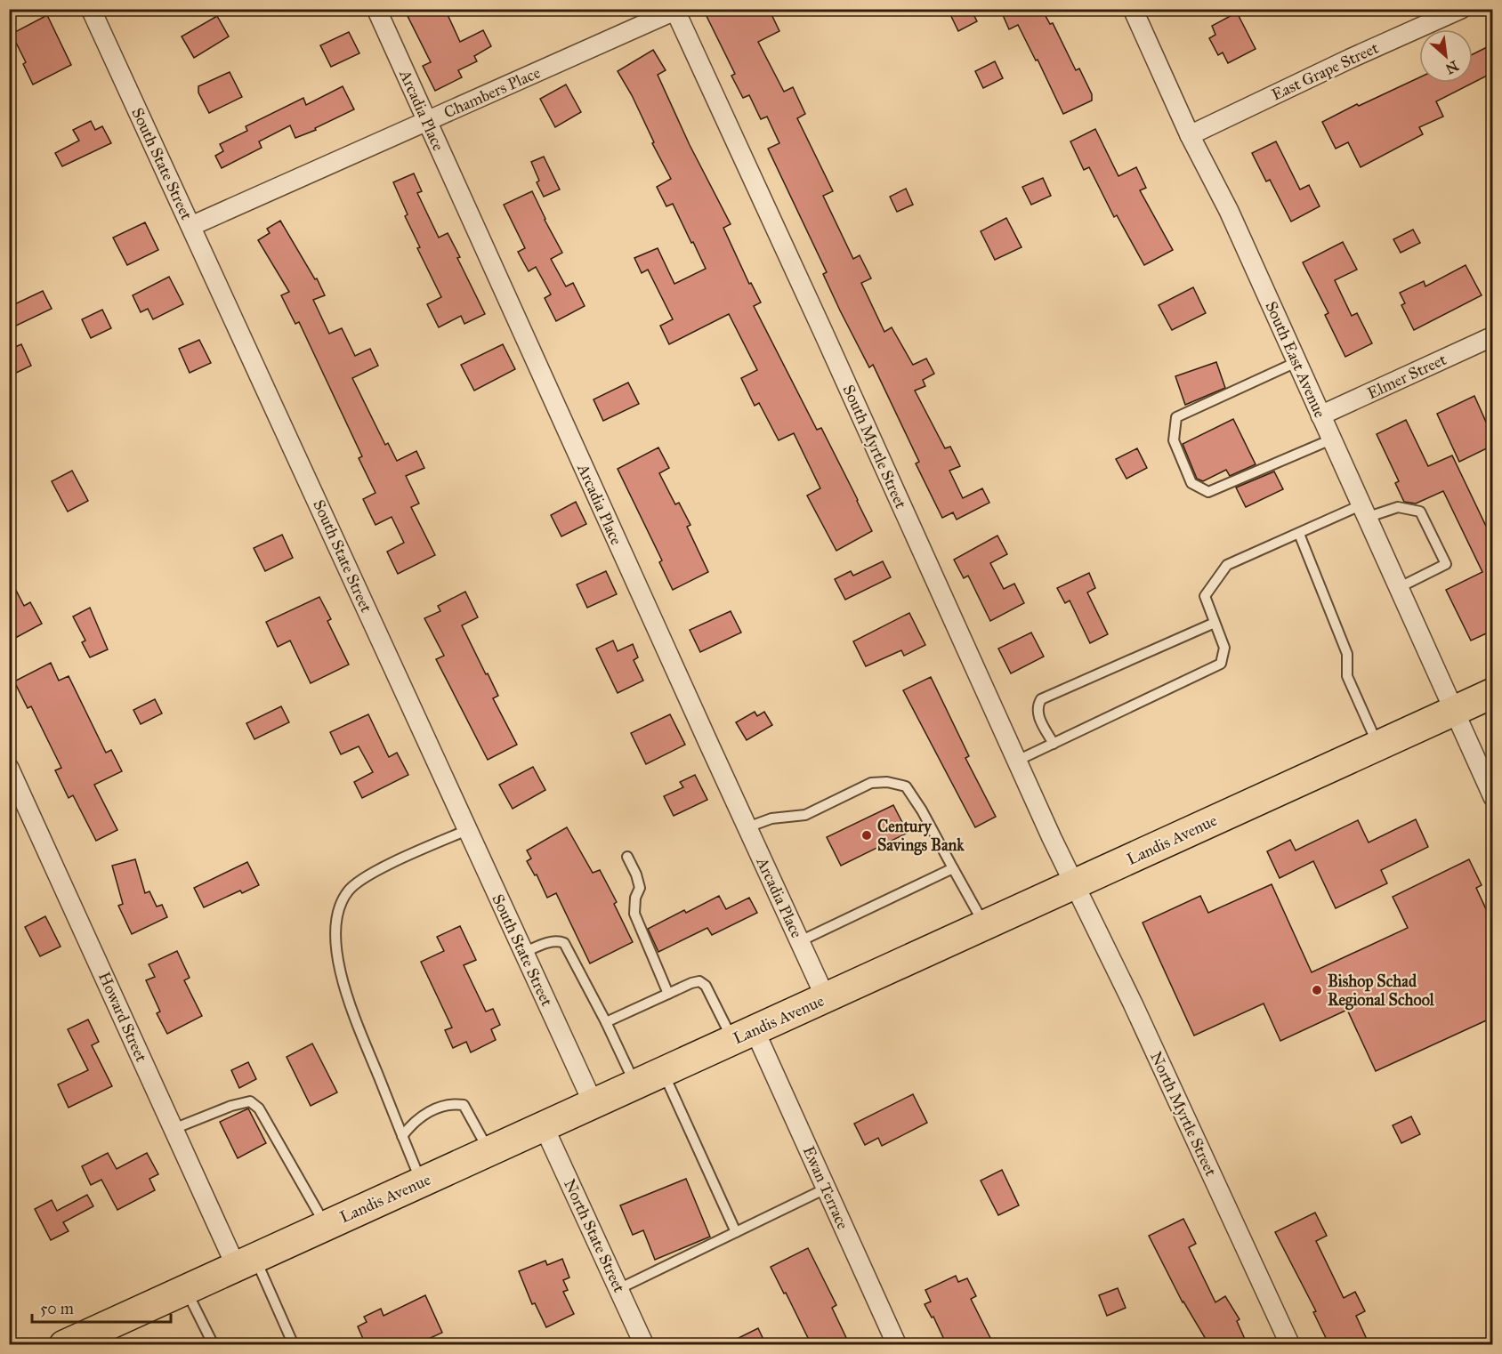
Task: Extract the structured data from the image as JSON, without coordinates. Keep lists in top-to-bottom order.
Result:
{
  "streets": {
    "main road": ["Landis Avenue"],
    "street": [
      "East Grape Street",
      "Chambers Place",
      "Arcadia Place",
      "South State Street",
      "South East Avenue",
      "Elmer Street",
      "South Myrtle Street",
      "Howard Street",
      "North Myrtle Street",
      "Ewan Terrace",
      "North State Street"
    ]
  },
  "crossings": [
    ["East Grape Street", "South East Avenue"],
    ["Chambers Place", "Arcadia Place"],
    ["Chambers Place", "South State Street"],
    ["Chambers Place", "South Myrtle Street"],
    ["Arcadia Place", "Landis Avenue"],
    ["South State Street", "Landis Avenue"],
    ["South East Avenue", "Elmer Street"],
    ["South East Avenue", "Landis Avenue"],
    ["South Myrtle Street", "Landis Avenue"],
    ["South Myrtle Street", "North Myrtle Street"],
    ["Landis Avenue", "Howard Street"],
    ["Landis Avenue", "North Myrtle Street"],
    ["Landis Avenue", "Ewan Terrace"],
    ["Landis Avenue", "North State Street"]
  ],
  "places": ["Century Savings Bank", "Bishop Schad Regional School"],
  "scale_bar": "50 m",
  "north": "bottom right"
}
